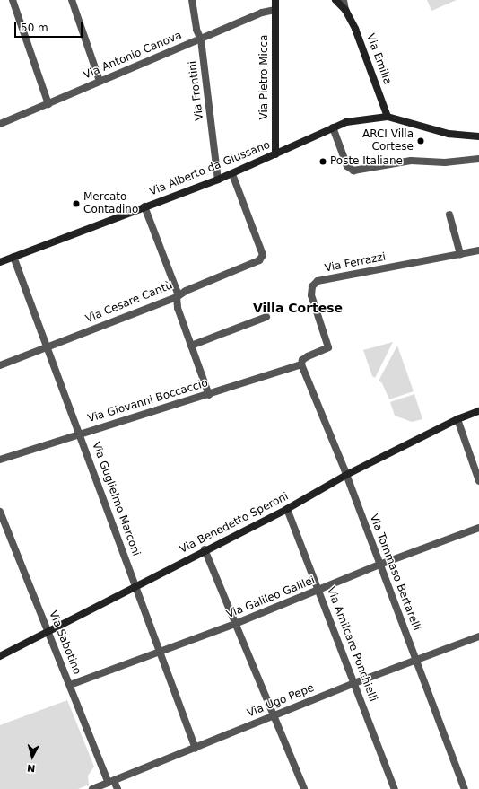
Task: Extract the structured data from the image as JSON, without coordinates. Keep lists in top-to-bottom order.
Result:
{
  "streets": {
    "street": [
      "Via Antonio Canova",
      "Via Emilia",
      "Via Pietro Micca",
      "Via Frontini",
      "Via Alberto da Giussano",
      "Via Ferrazzi",
      "Via Cesare Cantù",
      "Via Giovanni Boccaccio",
      "Via Guglielmo Marconi",
      "Via Benedetto Speroni",
      "Via Tommaso Bertarelli",
      "Via Galileo Galilei",
      "Via Sabotino",
      "Via Amilcare Ponchielli",
      "Via Ugo Pepe"
    ]
  },
  "crossings": [
    ["Via Antonio Canova", "Via Pietro Micca"],
    ["Via Antonio Canova", "Via Frontini"],
    ["Via Emilia", "Via Alberto da Giussano"],
    ["Via Pietro Micca", "Via Alberto da Giussano"],
    ["Via Frontini", "Via Alberto da Giussano"],
    ["Via Alberto da Giussano", "Via Cesare Cantù"],
    ["Via Alberto da Giussano", "Via Guglielmo Marconi"],
    ["Via Ferrazzi", "Via Giovanni Boccaccio"],
    ["Via Ferrazzi", "Via Tommaso Bertarelli"],
    ["Via Cesare Cantù", "Via Guglielmo Marconi"],
    ["Via Giovanni Boccaccio", "Via Guglielmo Marconi"],
    ["Via Giovanni Boccaccio", "Via Tommaso Bertarelli"],
    ["Via Guglielmo Marconi", "Via Benedetto Speroni"],
    ["Via Guglielmo Marconi", "Via Galileo Galilei"],
    ["Via Guglielmo Marconi", "Via Ugo Pepe"],
    ["Via Benedetto Speroni", "Via Tommaso Bertarelli"],
    ["Via Benedetto Speroni", "Via Sabotino"],
    ["Via Benedetto Speroni", "Via Amilcare Ponchielli"],
    ["Via Tommaso Bertarelli", "Via Galileo Galilei"],
    ["Via Tommaso Bertarelli", "Via Ugo Pepe"],
    ["Via Galileo Galilei", "Via Sabotino"],
    ["Via Galileo Galilei", "Via Amilcare Ponchielli"],
    ["Via Sabotino", "Via Ugo Pepe"],
    ["Via Amilcare Ponchielli", "Via Ugo Pepe"]
  ],
  "districts": ["Villa Cortese"],
  "places": ["ARCI Villa Cortese", "Poste Italiane", "Mercato Contadino"],
  "scale_bar": "50 m",
  "north": "bottom"
}
